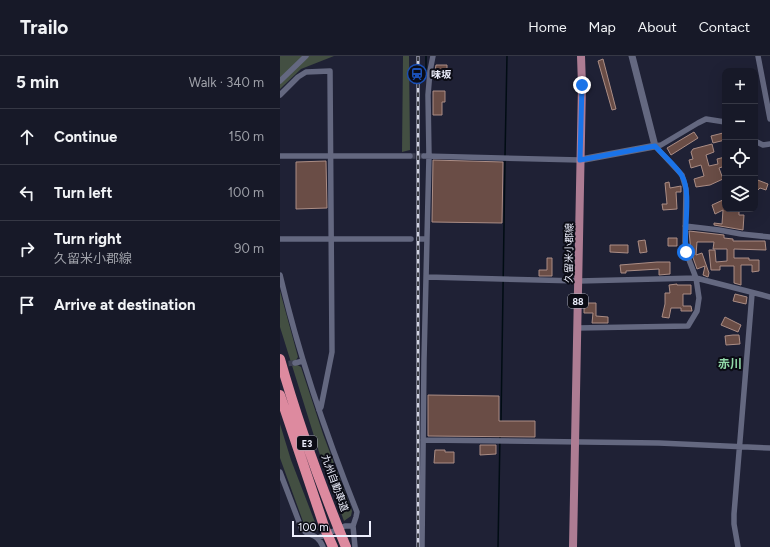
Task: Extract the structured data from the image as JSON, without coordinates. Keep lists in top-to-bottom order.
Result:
{
  "streets": {
    "highway": ["E3", "九州自動車道"],
    "main road": ["久留米小郡線", "88"]
  },
  "districts": ["赤川"],
  "places": {
    "station": ["味坂"]
  },
  "scale_bar": "100 m",
  "page": {
    "header": "Trailo",
    "nav": [
      "Home",
      "Map",
      "About",
      "Contact"
    ],
    "heading": ["5 min", "Walk · 340 m"],
    "map_buttons": ["+", "−"],
    "list": [
      ["Continue", "150 m"],
      ["Turn left", "100 m"],
      ["Turn right", "久留米小郡線", "90 m"],
      "Arrive at destination"
    ],
    "scale": "100 m"
  }
}
